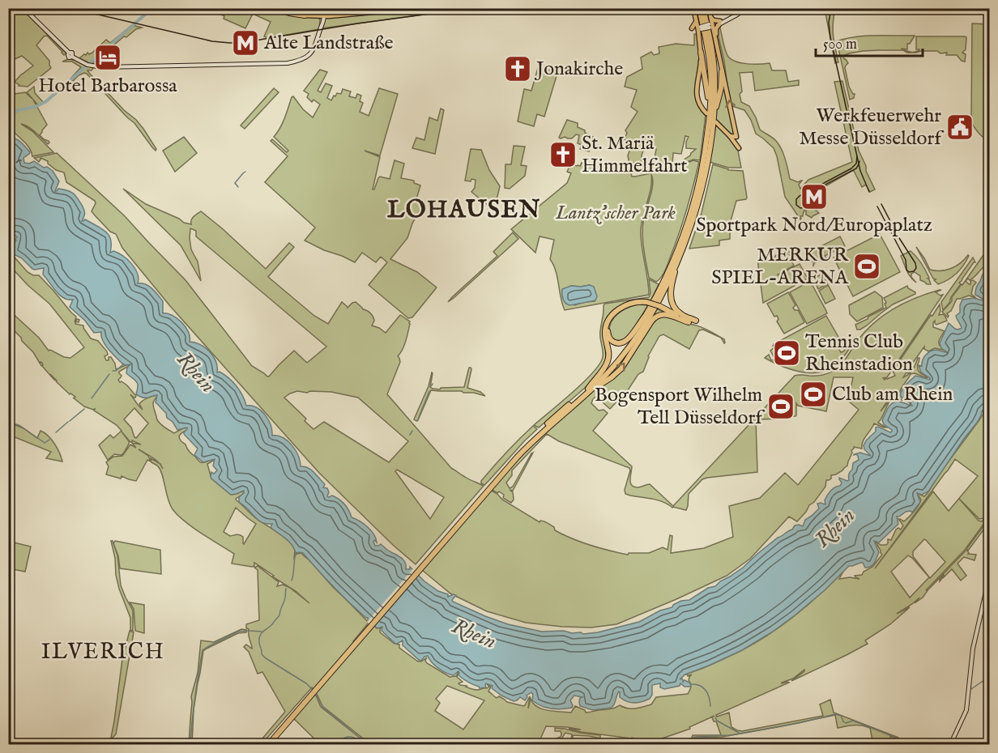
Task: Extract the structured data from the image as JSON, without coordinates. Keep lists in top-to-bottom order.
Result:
{
  "districts": ["LOHAUSEN", "ILVERICH"],
  "water": ["Rhein"],
  "parks": ["Lantz'scher Park"],
  "places": {
    "metro station": ["Alte Landstraße", "Sportpark Nord/Europaplatz"],
    "hotel": ["Hotel Barbarossa"],
    "church": ["Jonakirche", "St. Mariä Himmelfahrt"],
    "public building": ["Werkfeuerwehr Messe Düsseldorf"],
    "sports": [
      "MERKUR SPIEL-ARENA",
      "Tennis Club Rheinstadion",
      "Club am Rhein",
      "Bogensport Wilhelm Tell Düsseldorf"
    ]
  },
  "scale_bar": "500 m"
}
